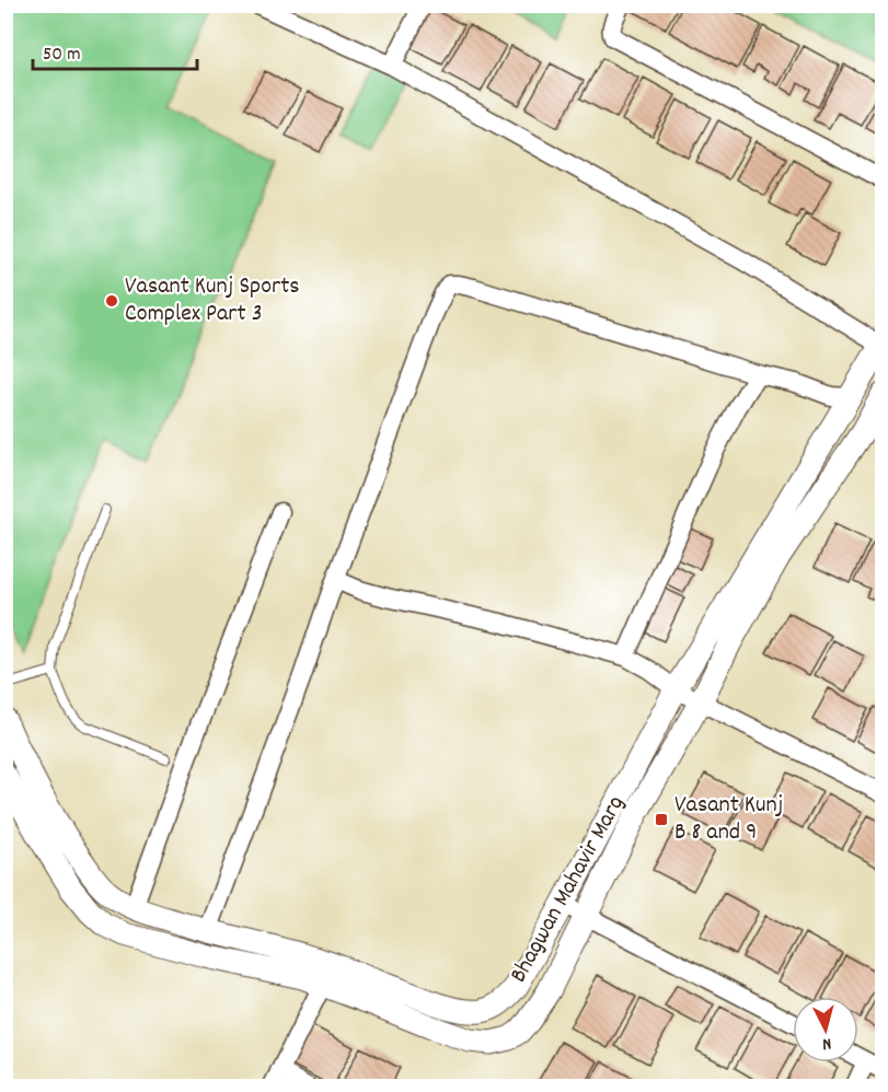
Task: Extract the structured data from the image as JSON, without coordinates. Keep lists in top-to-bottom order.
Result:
{
  "streets": {
    "street": ["Bhagwan Mahavir Marg"]
  },
  "places": {
    "other": ["Vasant Kunj Sports Complex Part 3"],
    "transit": ["Vasant Kunj B 8 and 9"]
  },
  "scale_bar": "50 m",
  "north": "bottom"
}
